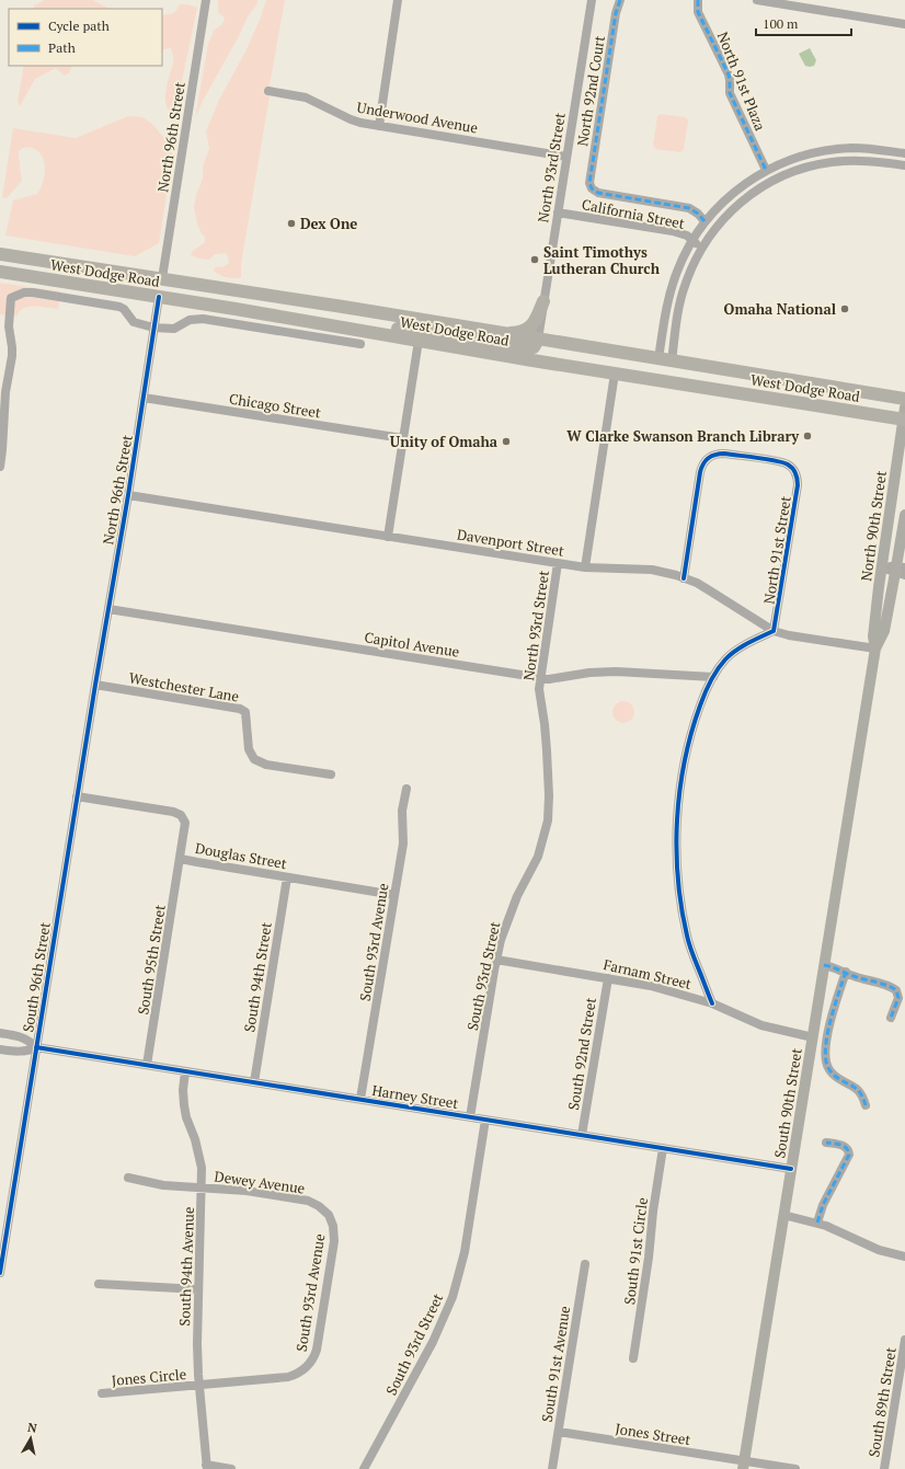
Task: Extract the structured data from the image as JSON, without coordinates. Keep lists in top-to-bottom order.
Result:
{
  "streets": {
    "highway": ["West Dodge Road"],
    "main road": ["North 90th Street", "South 90th Street"],
    "street": [
      "North 91st Plaza",
      "North 92nd Court",
      "Underwood Avenue",
      "North 96th Street",
      "North 93rd Street",
      "California Street",
      "Chicago Street",
      "Davenport Street",
      "North 91st Street",
      "Capitol Avenue",
      "Westchester Lane",
      "Douglas Street",
      "South 93rd Avenue",
      "South 95th Street",
      "Farnam Street",
      "South 93rd Street",
      "South 96th Street",
      "South 94th Street",
      "South 92nd Street",
      "Harney Street",
      "Dewey Avenue",
      "South 91st Circle",
      "South 94th Avenue",
      "South 91st Avenue",
      "Jones Circle",
      "South 89th Street",
      "Jones Street"
    ]
  },
  "crossings": [
    ["Underwood Avenue", "North 93rd Street"],
    ["North 96th Street", "West Dodge Road"],
    ["North 96th Street", "Chicago Street"],
    ["North 96th Street", "Davenport Street"],
    ["North 96th Street", "Capitol Avenue"],
    ["North 96th Street", "Westchester Lane"],
    ["North 96th Street", "South 96th Street"],
    ["North 93rd Street", "California Street"],
    ["North 93rd Street", "West Dodge Road"],
    ["North 93rd Street", "Davenport Street"],
    ["North 93rd Street", "Capitol Avenue"],
    ["North 93rd Street", "South 93rd Street"],
    ["West Dodge Road", "North 90th Street"],
    ["North 90th Street", "Davenport Street"],
    ["North 90th Street", "South 90th Street"],
    ["Davenport Street", "North 91st Street"],
    ["Westchester Lane", "South 96th Street"],
    ["Douglas Street", "South 93rd Avenue"],
    ["Douglas Street", "South 95th Street"],
    ["Douglas Street", "South 96th Street"],
    ["Douglas Street", "South 94th Street"],
    ["South 93rd Avenue", "Harney Street"],
    ["South 93rd Avenue", "Dewey Avenue"],
    ["South 93rd Avenue", "South 94th Avenue"],
    ["South 93rd Avenue", "Jones Circle"],
    ["South 95th Street", "Harney Street"],
    ["Farnam Street", "South 93rd Street"],
    ["Farnam Street", "South 92nd Street"],
    ["Farnam Street", "South 90th Street"],
    ["South 93rd Street", "Harney Street"],
    ["South 96th Street", "Harney Street"],
    ["South 94th Street", "Harney Street"],
    ["South 92nd Street", "Harney Street"],
    ["Harney Street", "South 90th Street"],
    ["Harney Street", "South 91st Circle"],
    ["Harney Street", "South 94th Avenue"],
    ["South 90th Street", "Jones Street"],
    ["Dewey Avenue", "South 94th Avenue"],
    ["South 94th Avenue", "Jones Circle"],
    ["South 91st Avenue", "Jones Street"]
  ],
  "places": [
    "Dex One",
    "Saint Timothys Lutheran Church",
    "Omaha National",
    "W Clarke Swanson Branch Library",
    "Unity of Omaha"
  ],
  "legend": ["Cycle path", "Path"],
  "scale_bar": "100 m",
  "north": "top"
}
